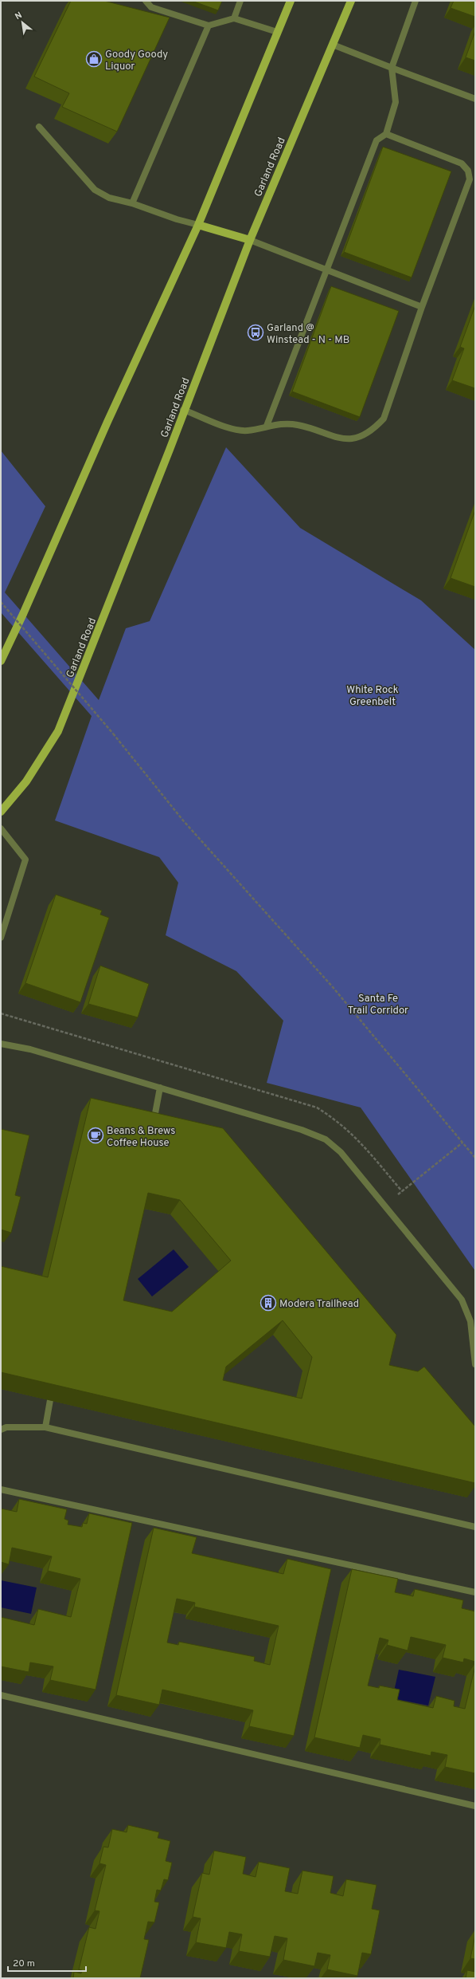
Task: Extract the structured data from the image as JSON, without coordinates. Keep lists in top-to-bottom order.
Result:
{
  "streets": {
    "main road": ["Garland Road"]
  },
  "parks": ["White Rock Greenbelt", "Santa Fe Trail Corridor"],
  "places": {
    "shop": ["Goody Goody Liquor"],
    "bus stop": ["Garland @ Winstead - N - MB"],
    "cafe": ["Beans & Brews Coffee House"],
    "building": ["Modera Trailhead"]
  },
  "scale_bar": "20 m",
  "north": "top left"
}
